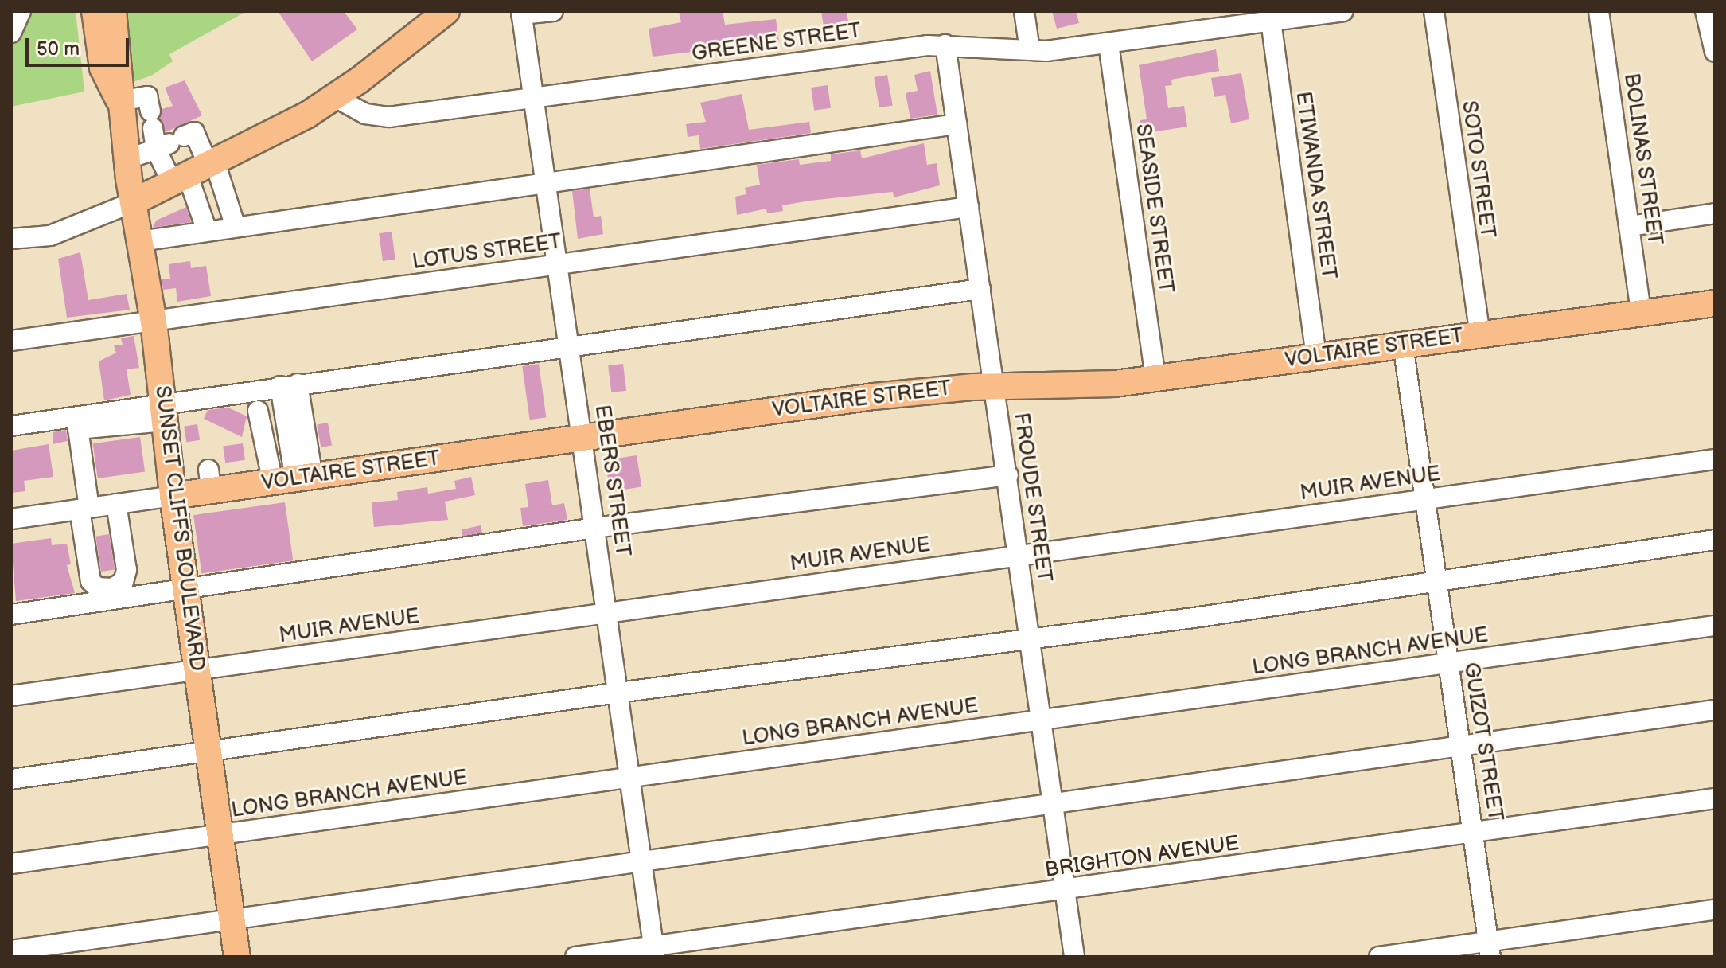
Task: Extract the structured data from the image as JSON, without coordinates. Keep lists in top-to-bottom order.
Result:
{
  "streets": {
    "main road": ["VOLTAIRE STREET", "SUNSET CLIFFS BOULEVARD"],
    "street": [
      "GREENE STREET",
      "BOLINAS STREET",
      "SOTO STREET",
      "ETIWANDA STREET",
      "SEASIDE STREET",
      "LOTUS STREET",
      "EBERS STREET",
      "MUIR AVENUE",
      "FROUDE STREET",
      "LONG BRANCH AVENUE",
      "GUIZOT STREET",
      "BRIGHTON AVENUE"
    ]
  },
  "crossings": [
    ["GREENE STREET", "ETIWANDA STREET"],
    ["GREENE STREET", "SEASIDE STREET"],
    ["GREENE STREET", "EBERS STREET"],
    ["GREENE STREET", "FROUDE STREET"],
    ["BOLINAS STREET", "VOLTAIRE STREET"],
    ["SOTO STREET", "VOLTAIRE STREET"],
    ["ETIWANDA STREET", "VOLTAIRE STREET"],
    ["SEASIDE STREET", "VOLTAIRE STREET"],
    ["LOTUS STREET", "EBERS STREET"],
    ["LOTUS STREET", "FROUDE STREET"],
    ["LOTUS STREET", "SUNSET CLIFFS BOULEVARD"],
    ["VOLTAIRE STREET", "EBERS STREET"],
    ["VOLTAIRE STREET", "FROUDE STREET"],
    ["VOLTAIRE STREET", "SUNSET CLIFFS BOULEVARD"],
    ["VOLTAIRE STREET", "GUIZOT STREET"],
    ["EBERS STREET", "MUIR AVENUE"],
    ["EBERS STREET", "LONG BRANCH AVENUE"],
    ["EBERS STREET", "BRIGHTON AVENUE"],
    ["MUIR AVENUE", "FROUDE STREET"],
    ["MUIR AVENUE", "SUNSET CLIFFS BOULEVARD"],
    ["MUIR AVENUE", "GUIZOT STREET"],
    ["FROUDE STREET", "LONG BRANCH AVENUE"],
    ["FROUDE STREET", "BRIGHTON AVENUE"],
    ["SUNSET CLIFFS BOULEVARD", "LONG BRANCH AVENUE"],
    ["LONG BRANCH AVENUE", "GUIZOT STREET"],
    ["GUIZOT STREET", "BRIGHTON AVENUE"]
  ],
  "scale_bar": "50 m"
}
